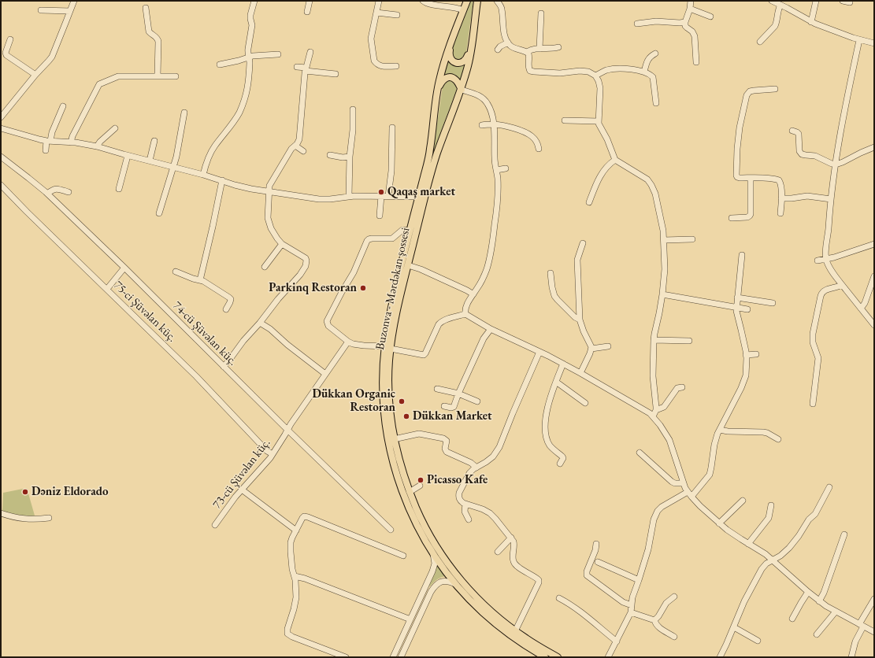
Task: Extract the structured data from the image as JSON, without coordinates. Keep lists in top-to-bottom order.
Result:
{
  "streets": {
    "main road": ["Buzonva - Mərdəkan şossesi"],
    "street": ["75-ci Şüvəlan küç.", "74-cü Şüvəlan küç.", "73-cü Şüvəlan küç."]
  },
  "crossings": [
    ["75-ci Şüvəlan küç.", "73-cü Şüvəlan küç."],
    ["74-cü Şüvəlan küç.", "73-cü Şüvəlan küç."]
  ],
  "places": [
    "Qaqaş market",
    "Parkinq Restoran",
    "Dükkan Organic Restoran",
    "Dükkan Market",
    "Picasso Kafe",
    "Dəniz Eldorado"
  ]
}
